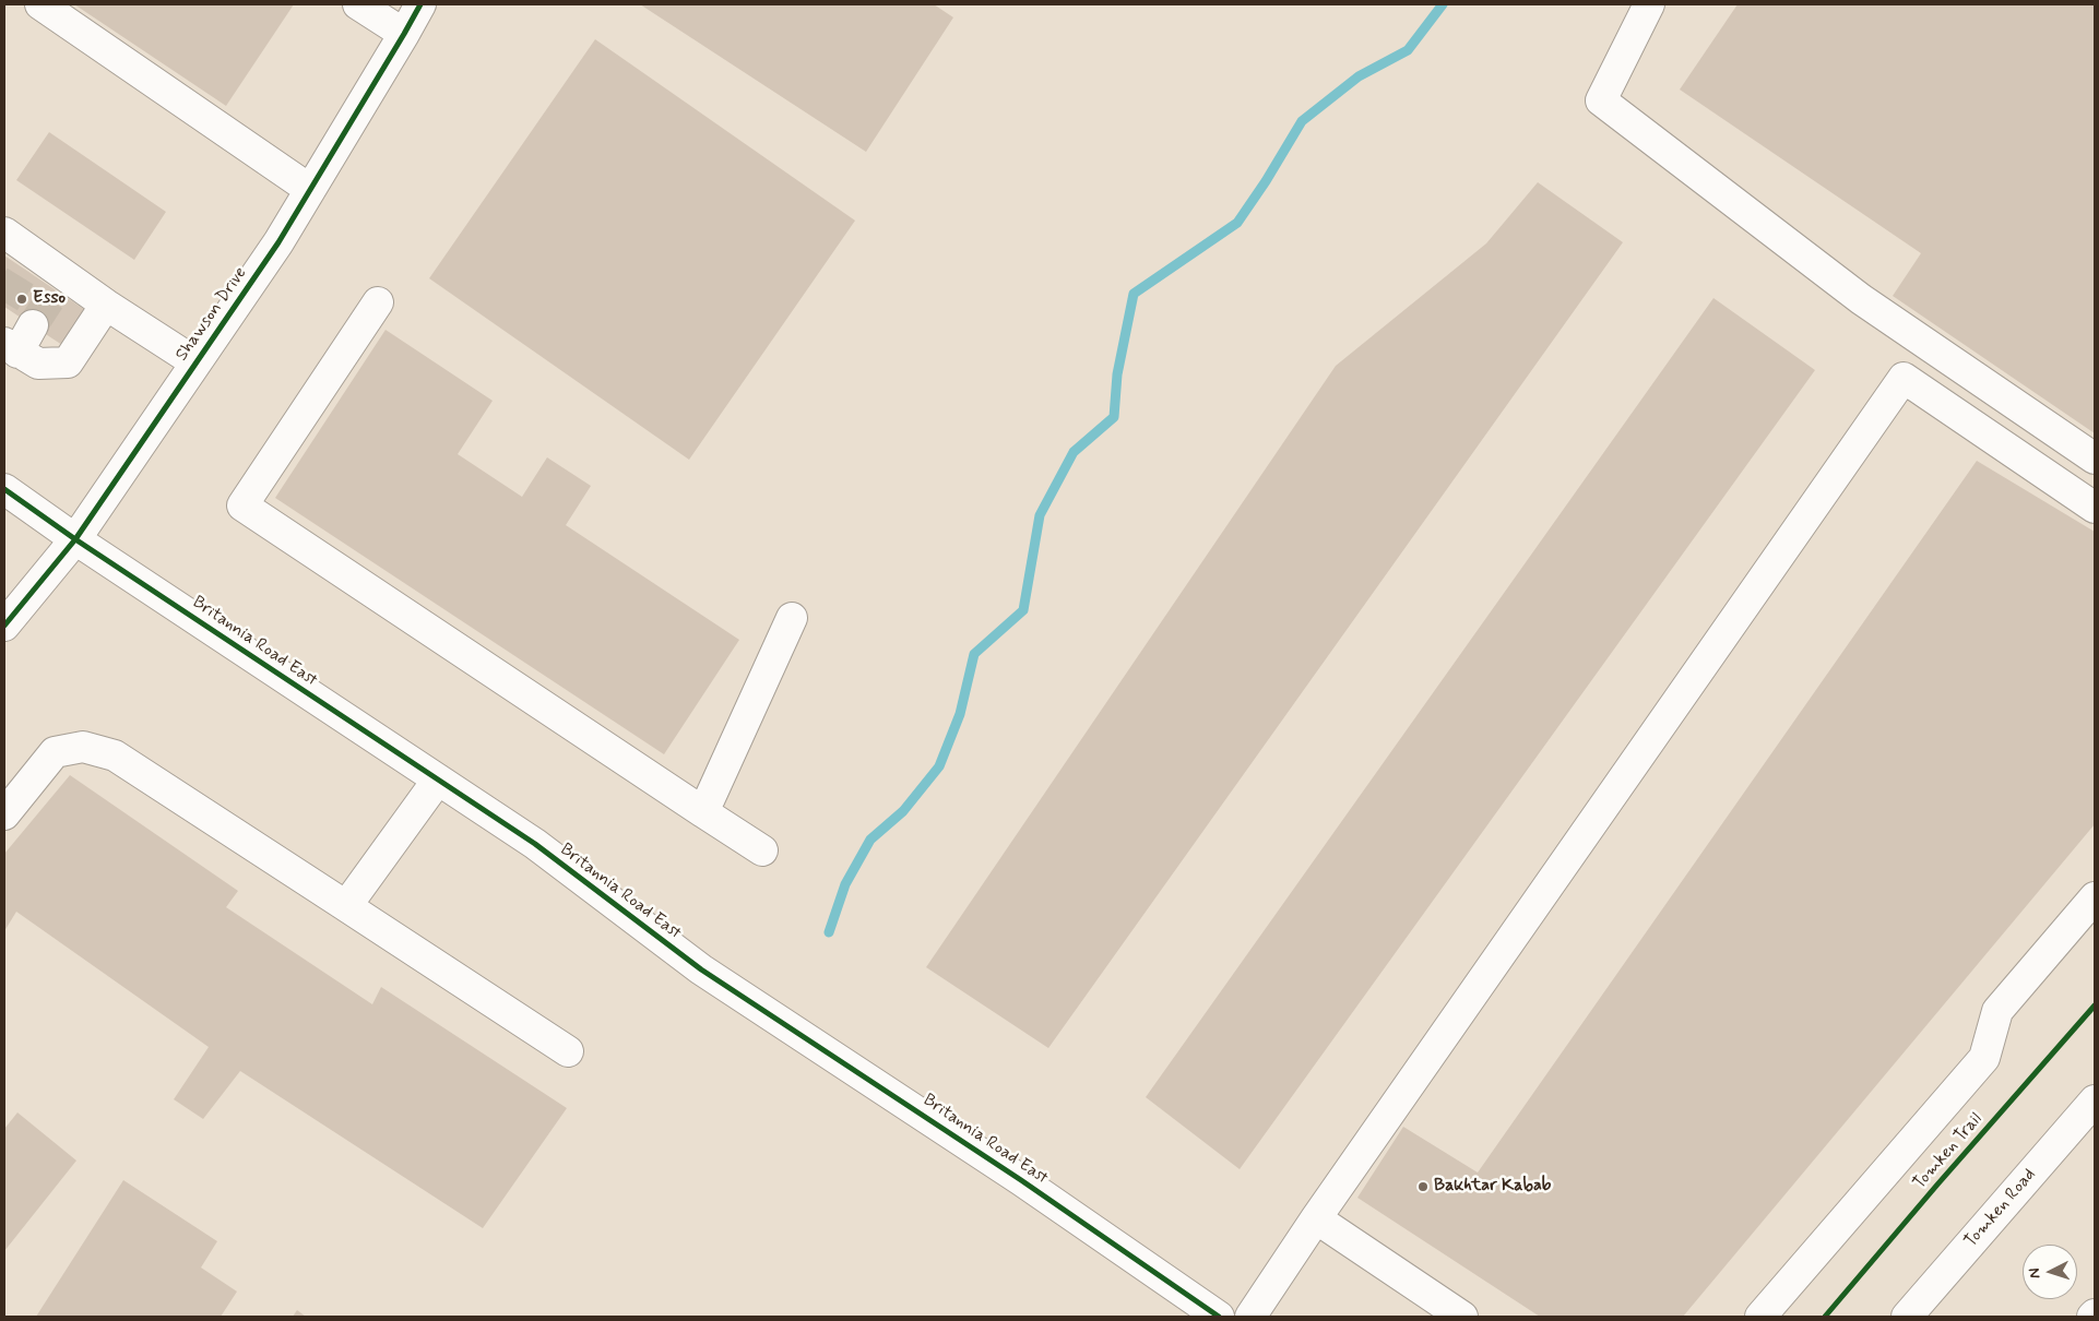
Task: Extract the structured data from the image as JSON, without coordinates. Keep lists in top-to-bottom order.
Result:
{
  "streets": {
    "street": ["Shawson Drive", "Britannia Road East", "Tomken Road"],
    "cycle path": ["Tomken Trail"]
  },
  "crossings": [
    ["Shawson Drive", "Britannia Road East"]
  ],
  "places": ["Esso", "Bakhtar Kabab"],
  "north": "left"
}
